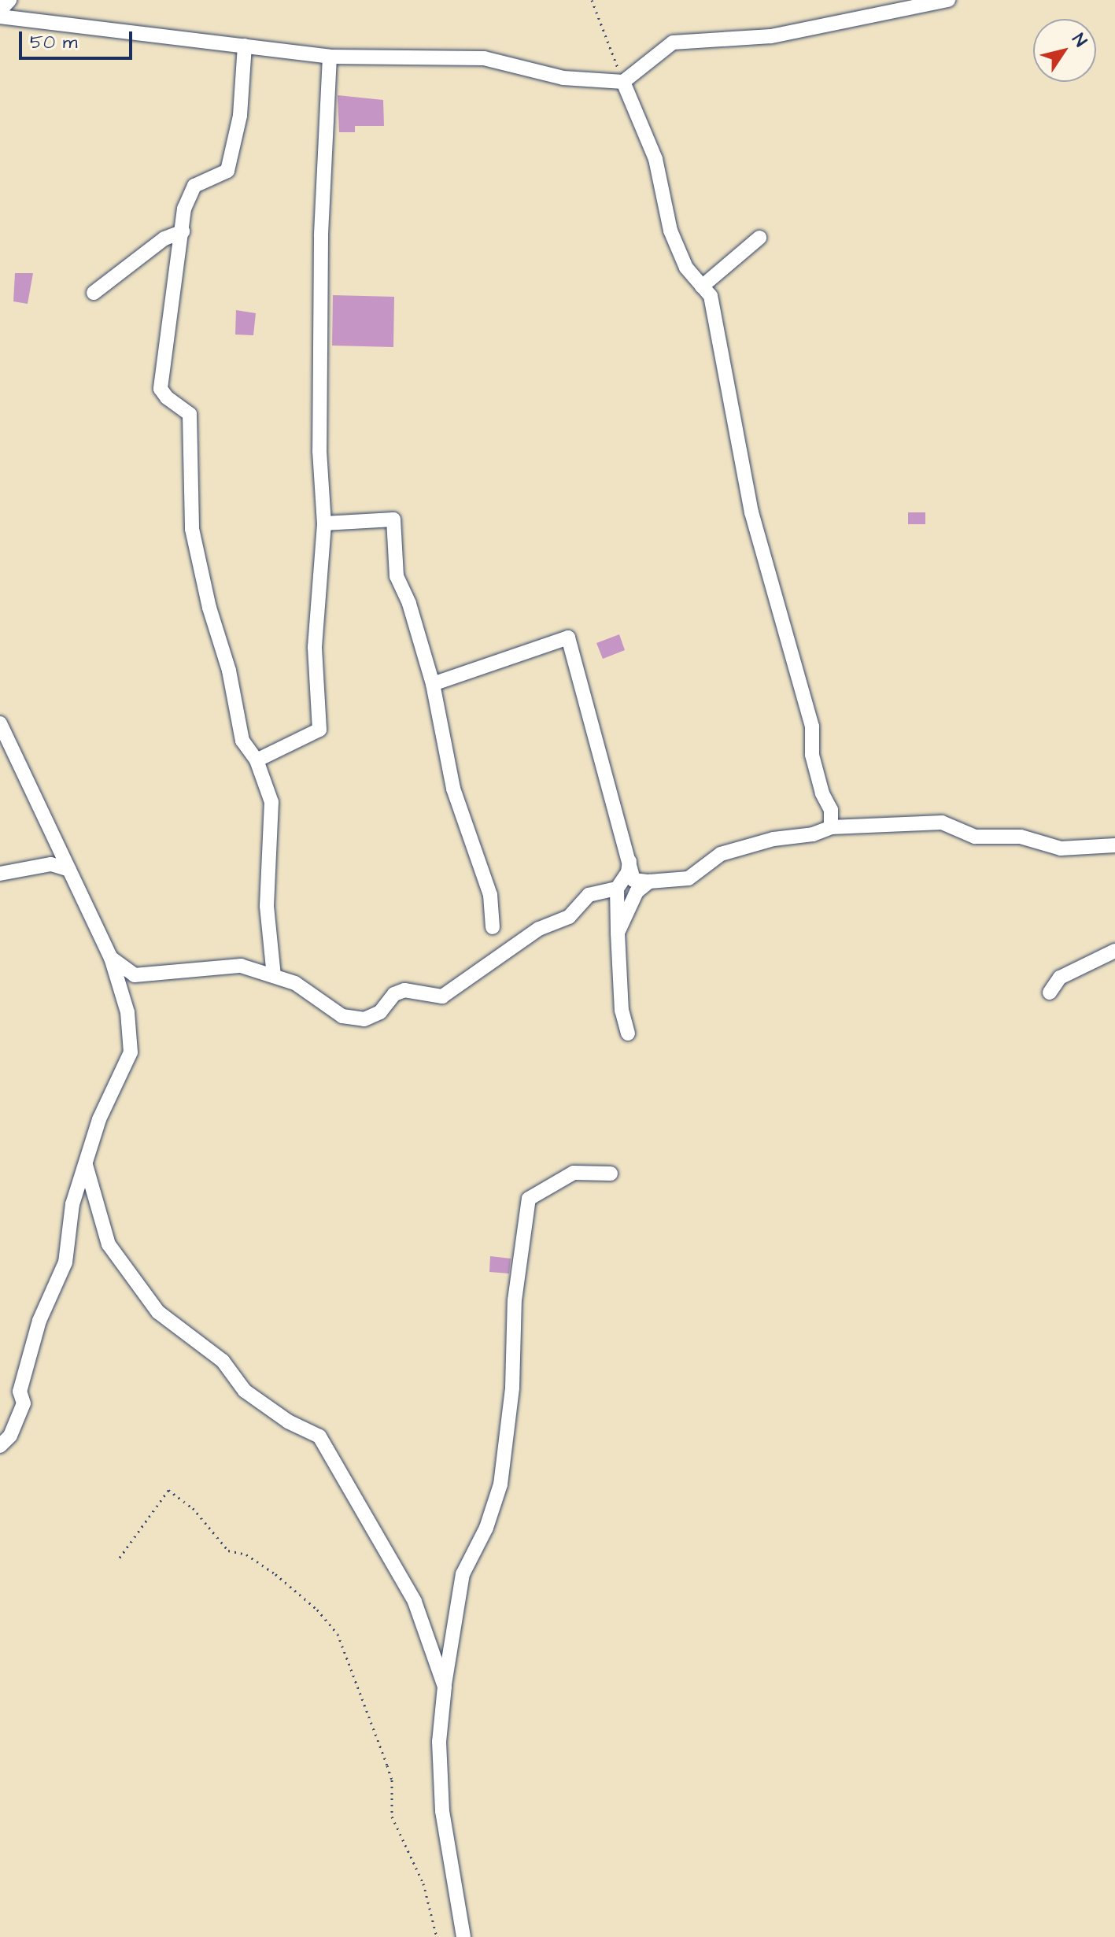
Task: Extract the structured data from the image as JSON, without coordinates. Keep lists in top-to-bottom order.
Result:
{
  "scale_bar": "50 m",
  "north": "top right"
}
